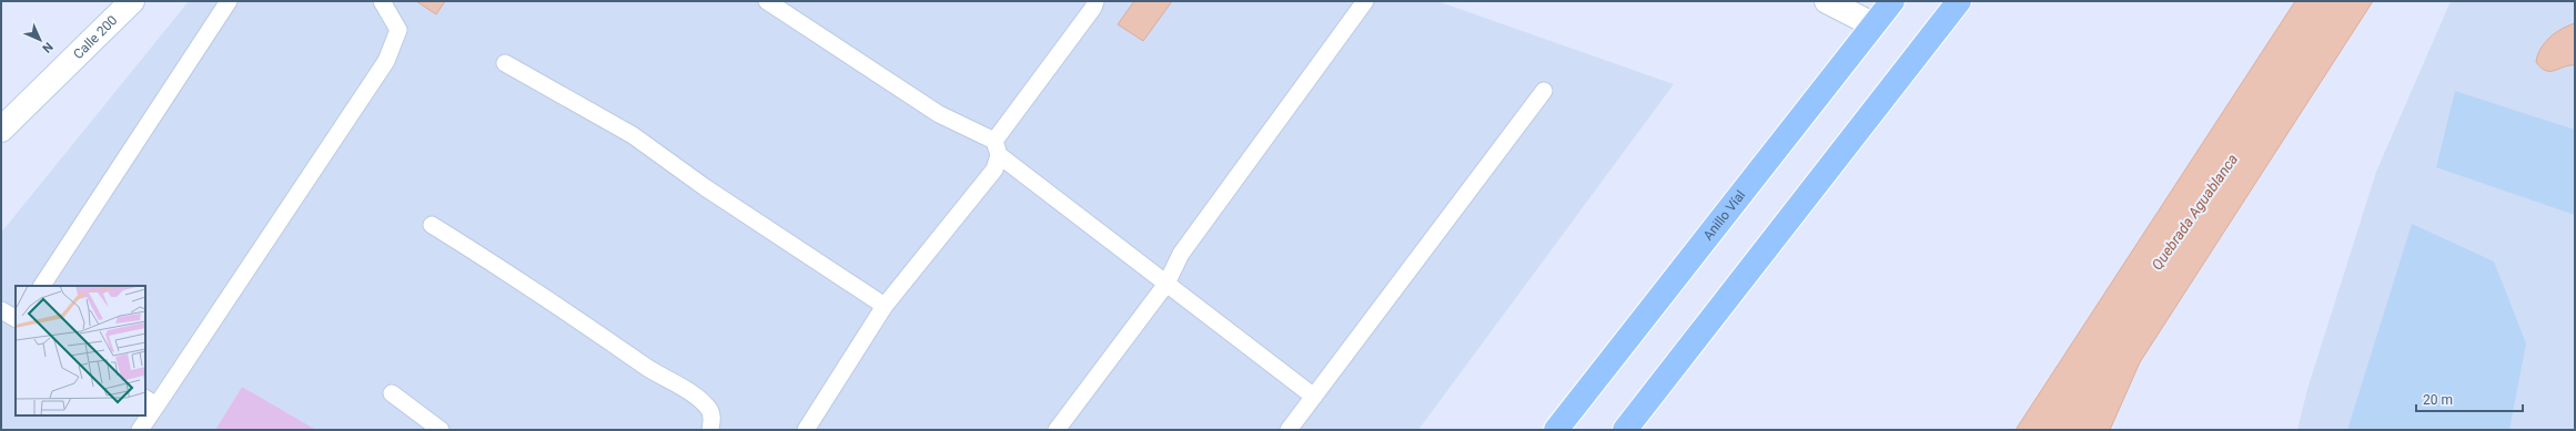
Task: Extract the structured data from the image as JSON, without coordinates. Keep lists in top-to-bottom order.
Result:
{
  "streets": {
    "highway": ["Anillo Víal"],
    "main road": ["Calle 200"]
  },
  "water": ["Quebrada Aguablanca"],
  "scale_bar": "20 m",
  "north": "bottom right"
}
